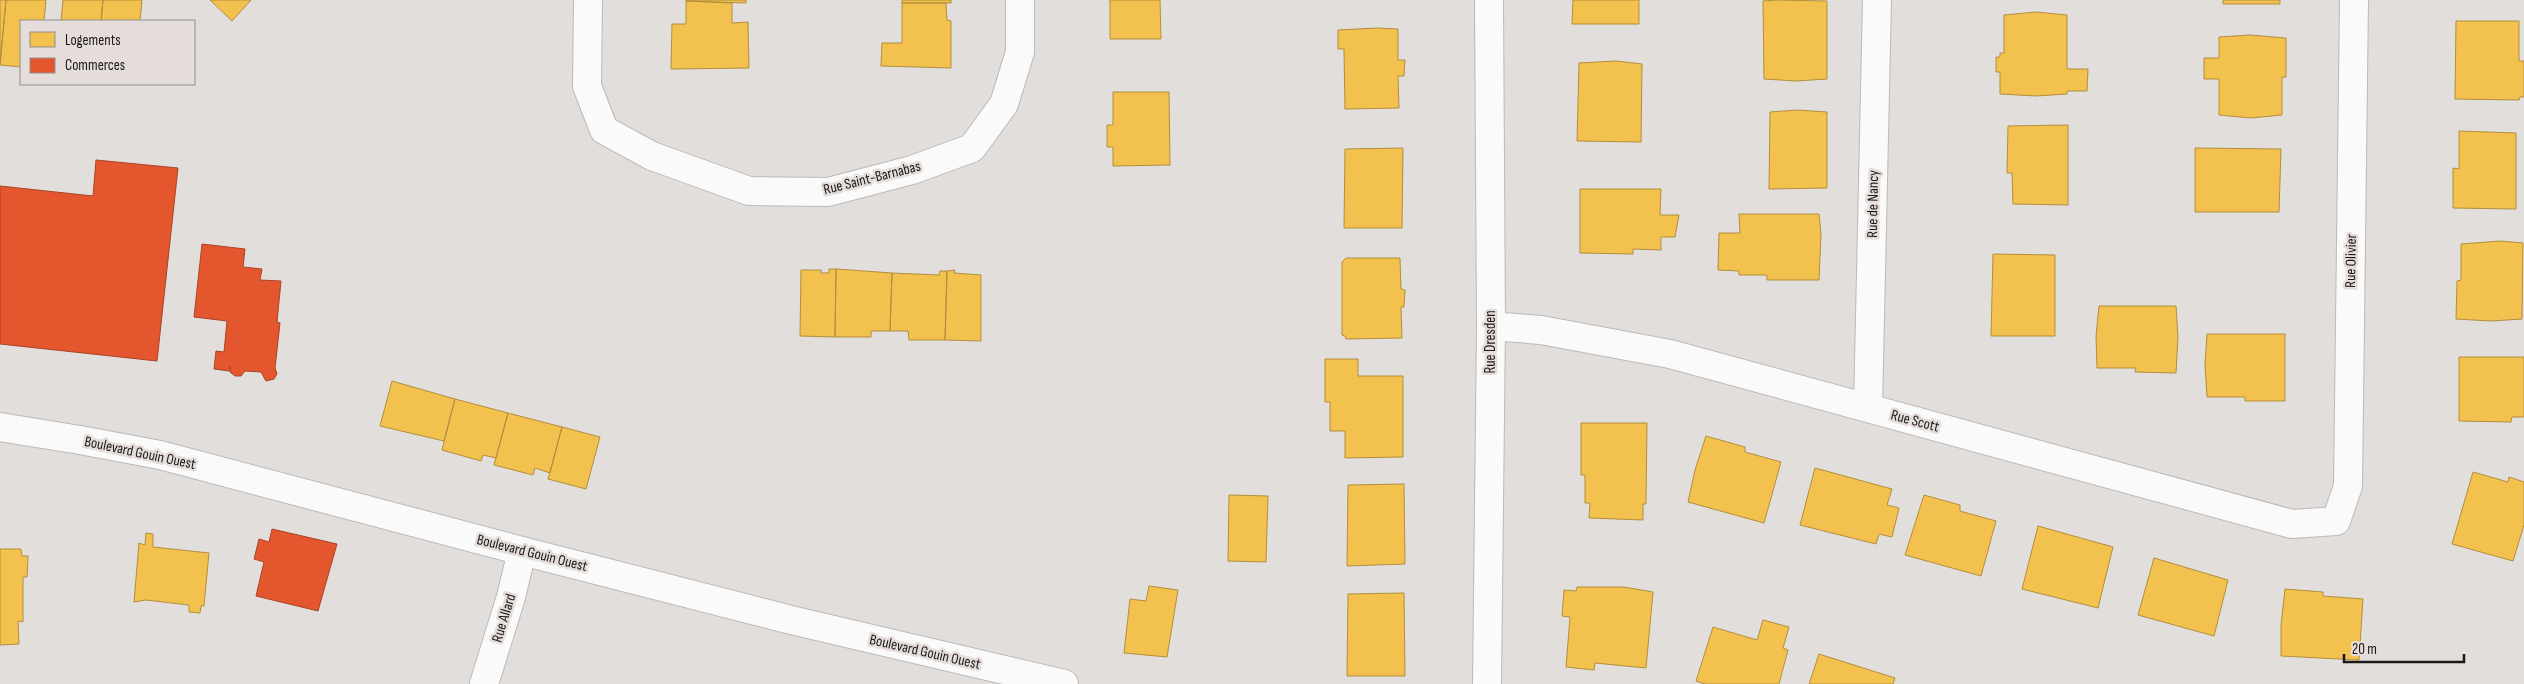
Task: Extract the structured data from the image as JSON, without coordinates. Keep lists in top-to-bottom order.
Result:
{
  "streets": {
    "street": [
      "Rue Saint-Barnabas",
      "Rue de Nancy",
      "Rue Olivier",
      "Rue Dresden",
      "Rue Scott",
      "Boulevard Gouin Ouest",
      "Rue Allard"
    ]
  },
  "crossings": [
    ["Rue de Nancy", "Rue Scott"],
    ["Rue Olivier", "Rue Scott"],
    ["Rue Dresden", "Rue Scott"],
    ["Boulevard Gouin Ouest", "Rue Allard"]
  ],
  "legend": ["Logements", "Commerces"],
  "scale_bar": "20 m"
}
